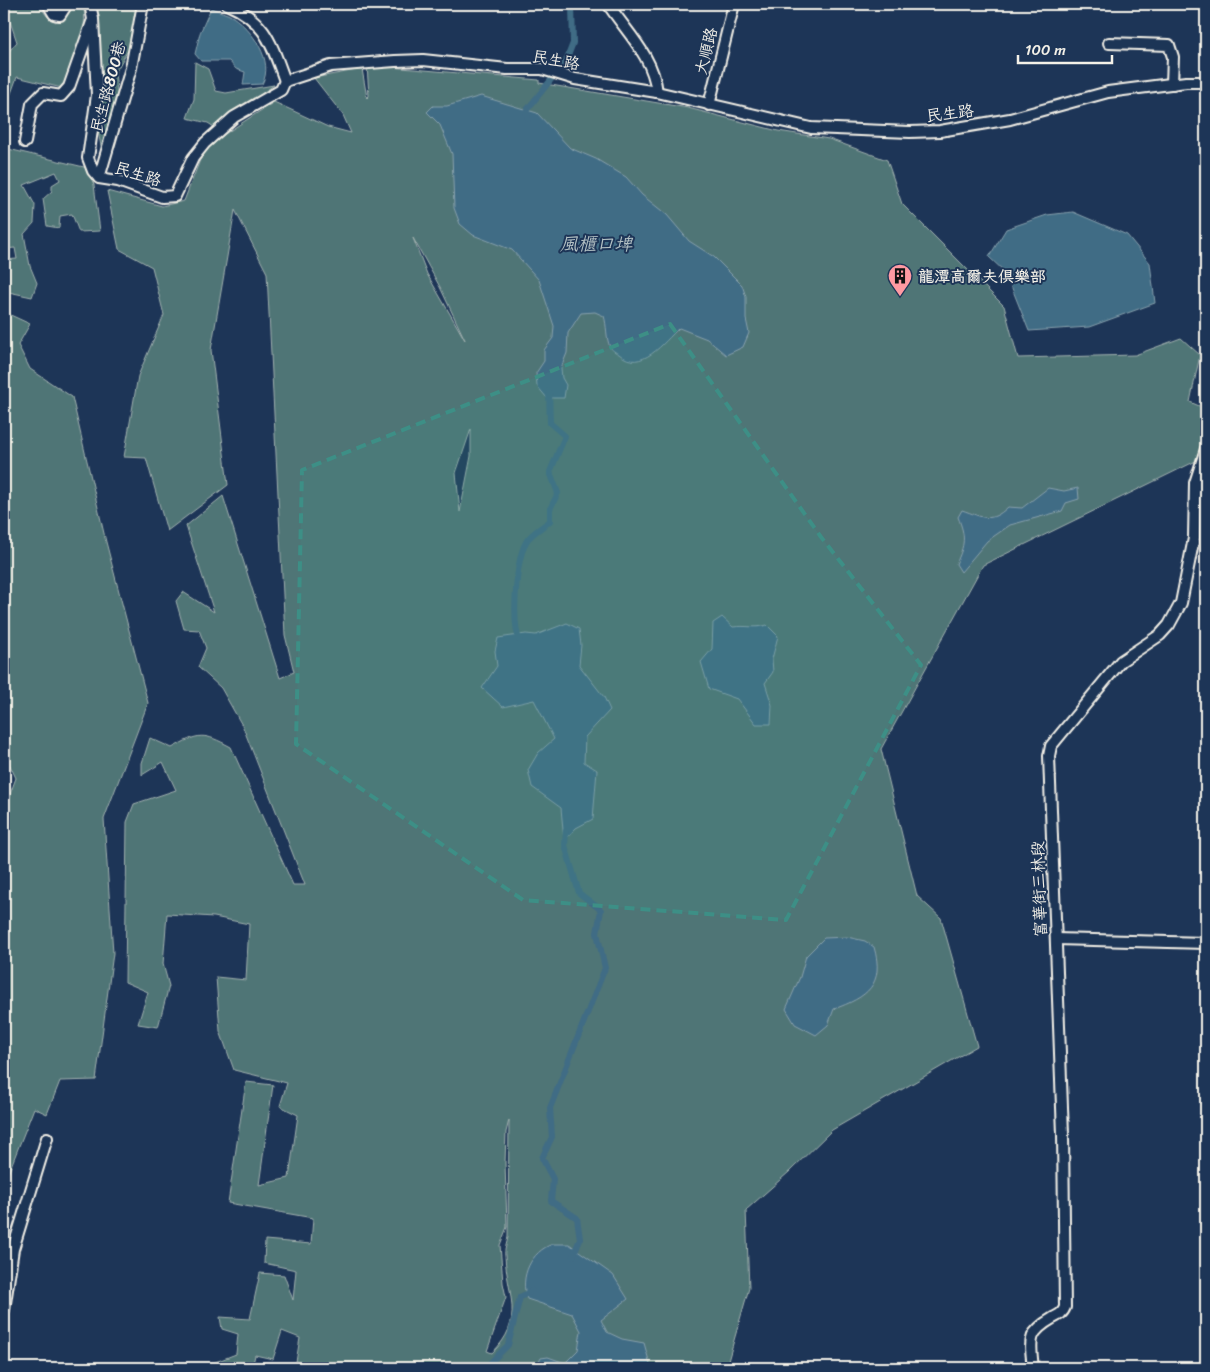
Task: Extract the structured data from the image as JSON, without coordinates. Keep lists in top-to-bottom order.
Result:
{
  "streets": {
    "street": [
      "大順路",
      "民生路",
      "民生路800巷",
      "富華街三林段"
    ]
  },
  "crossings": [
    ["大順路", "民生路"],
    ["民生路", "民生路800巷"]
  ],
  "water": ["風櫃口埤"],
  "places": {
    "building": ["龍潭高爾夫俱樂部"]
  },
  "scale_bar": "100 m"
}
